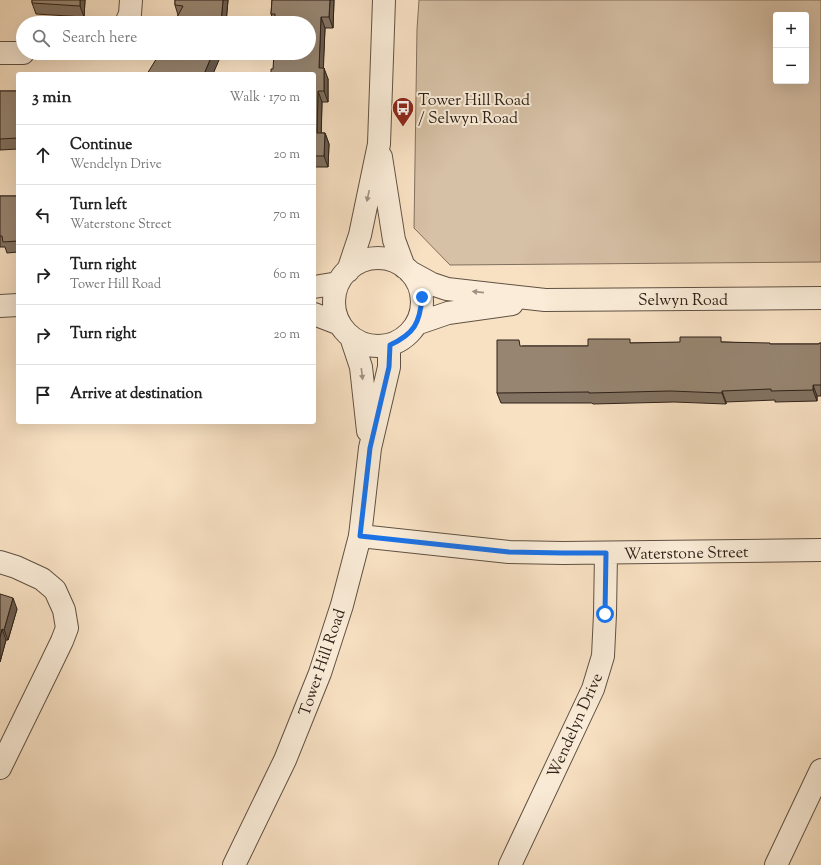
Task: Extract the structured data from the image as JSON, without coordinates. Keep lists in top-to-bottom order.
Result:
{
  "streets": {
    "street": [
      "Selwyn Road",
      "Waterstone Street",
      "Tower Hill Road",
      "Wendelyn Drive"
    ]
  },
  "crossings": [
    ["Selwyn Road", "Tower Hill Road"],
    ["Waterstone Street", "Tower Hill Road"],
    ["Waterstone Street", "Wendelyn Drive"]
  ],
  "places": {
    "bus stop": ["Tower Hill Road / Selwyn Road"]
  },
  "page": {
    "map_buttons": ["+", "−"],
    "search": "Search here",
    "heading": ["3 min", "Walk · 170 m"],
    "list": [
      ["Continue", "Wendelyn Drive", "20 m"],
      ["Turn left", "Waterstone Street", "70 m"],
      ["Turn right", "Tower Hill Road", "60 m"],
      ["Turn right", "20 m"],
      "Arrive at destination"
    ]
  }
}
